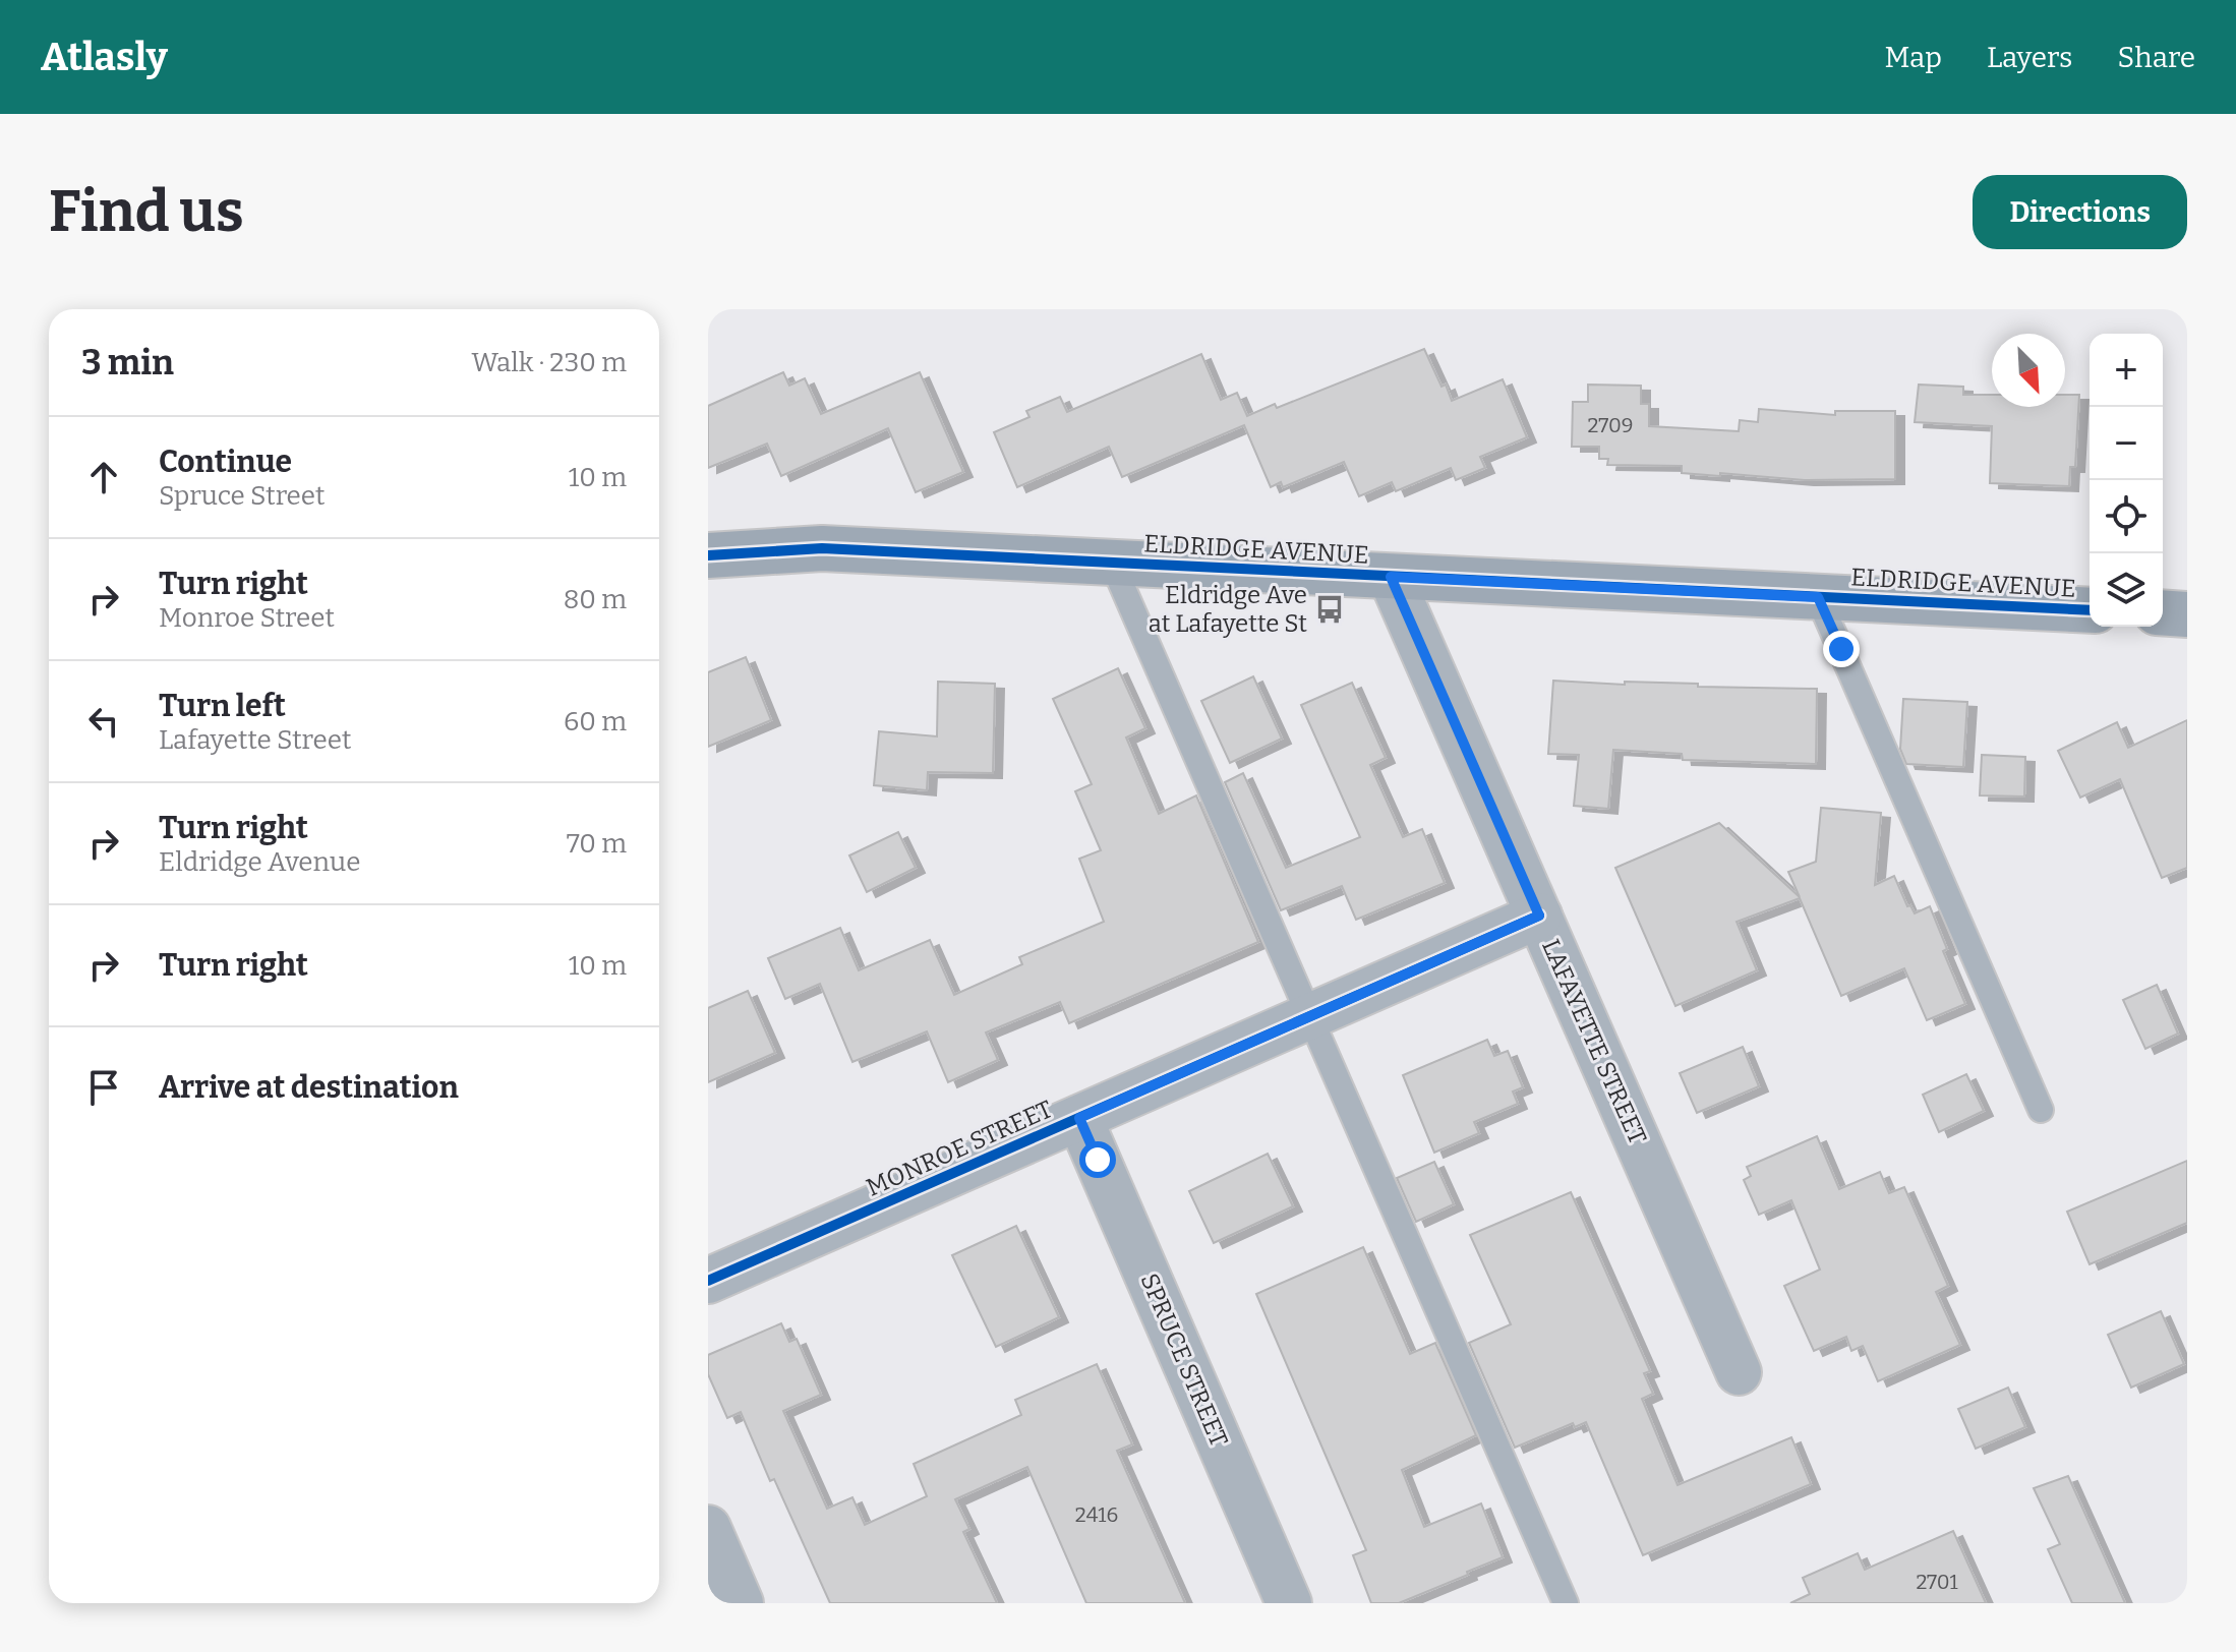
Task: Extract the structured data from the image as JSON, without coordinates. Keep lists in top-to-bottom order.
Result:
{
  "streets": {
    "main road": ["ELDRIDGE AVENUE"],
    "street": ["LAFAYETTE STREET", "MONROE STREET", "SPRUCE STREET"]
  },
  "crossings": [
    ["ELDRIDGE AVENUE", "LAFAYETTE STREET"],
    ["LAFAYETTE STREET", "MONROE STREET"],
    ["MONROE STREET", "SPRUCE STREET"]
  ],
  "places": {
    "bus stop": ["Eldridge Ave at Lafayette St"]
  },
  "house_numbers": ["2709", "2416", "2701"],
  "north": "bottom right",
  "page": {
    "header": "Atlasly",
    "nav": ["Map", "Layers", "Share"],
    "buttons": "Directions",
    "title": "Find us",
    "heading": ["3 min", "Walk · 230 m"],
    "map_buttons": ["+", "−"],
    "list": [
      ["Continue", "Spruce Street", "10 m"],
      ["Turn right", "Monroe Street", "80 m"],
      ["Turn left", "Lafayette Street", "60 m"],
      ["Turn right", "Eldridge Avenue", "70 m"],
      ["Turn right", "10 m"],
      "Arrive at destination"
    ]
  }
}
